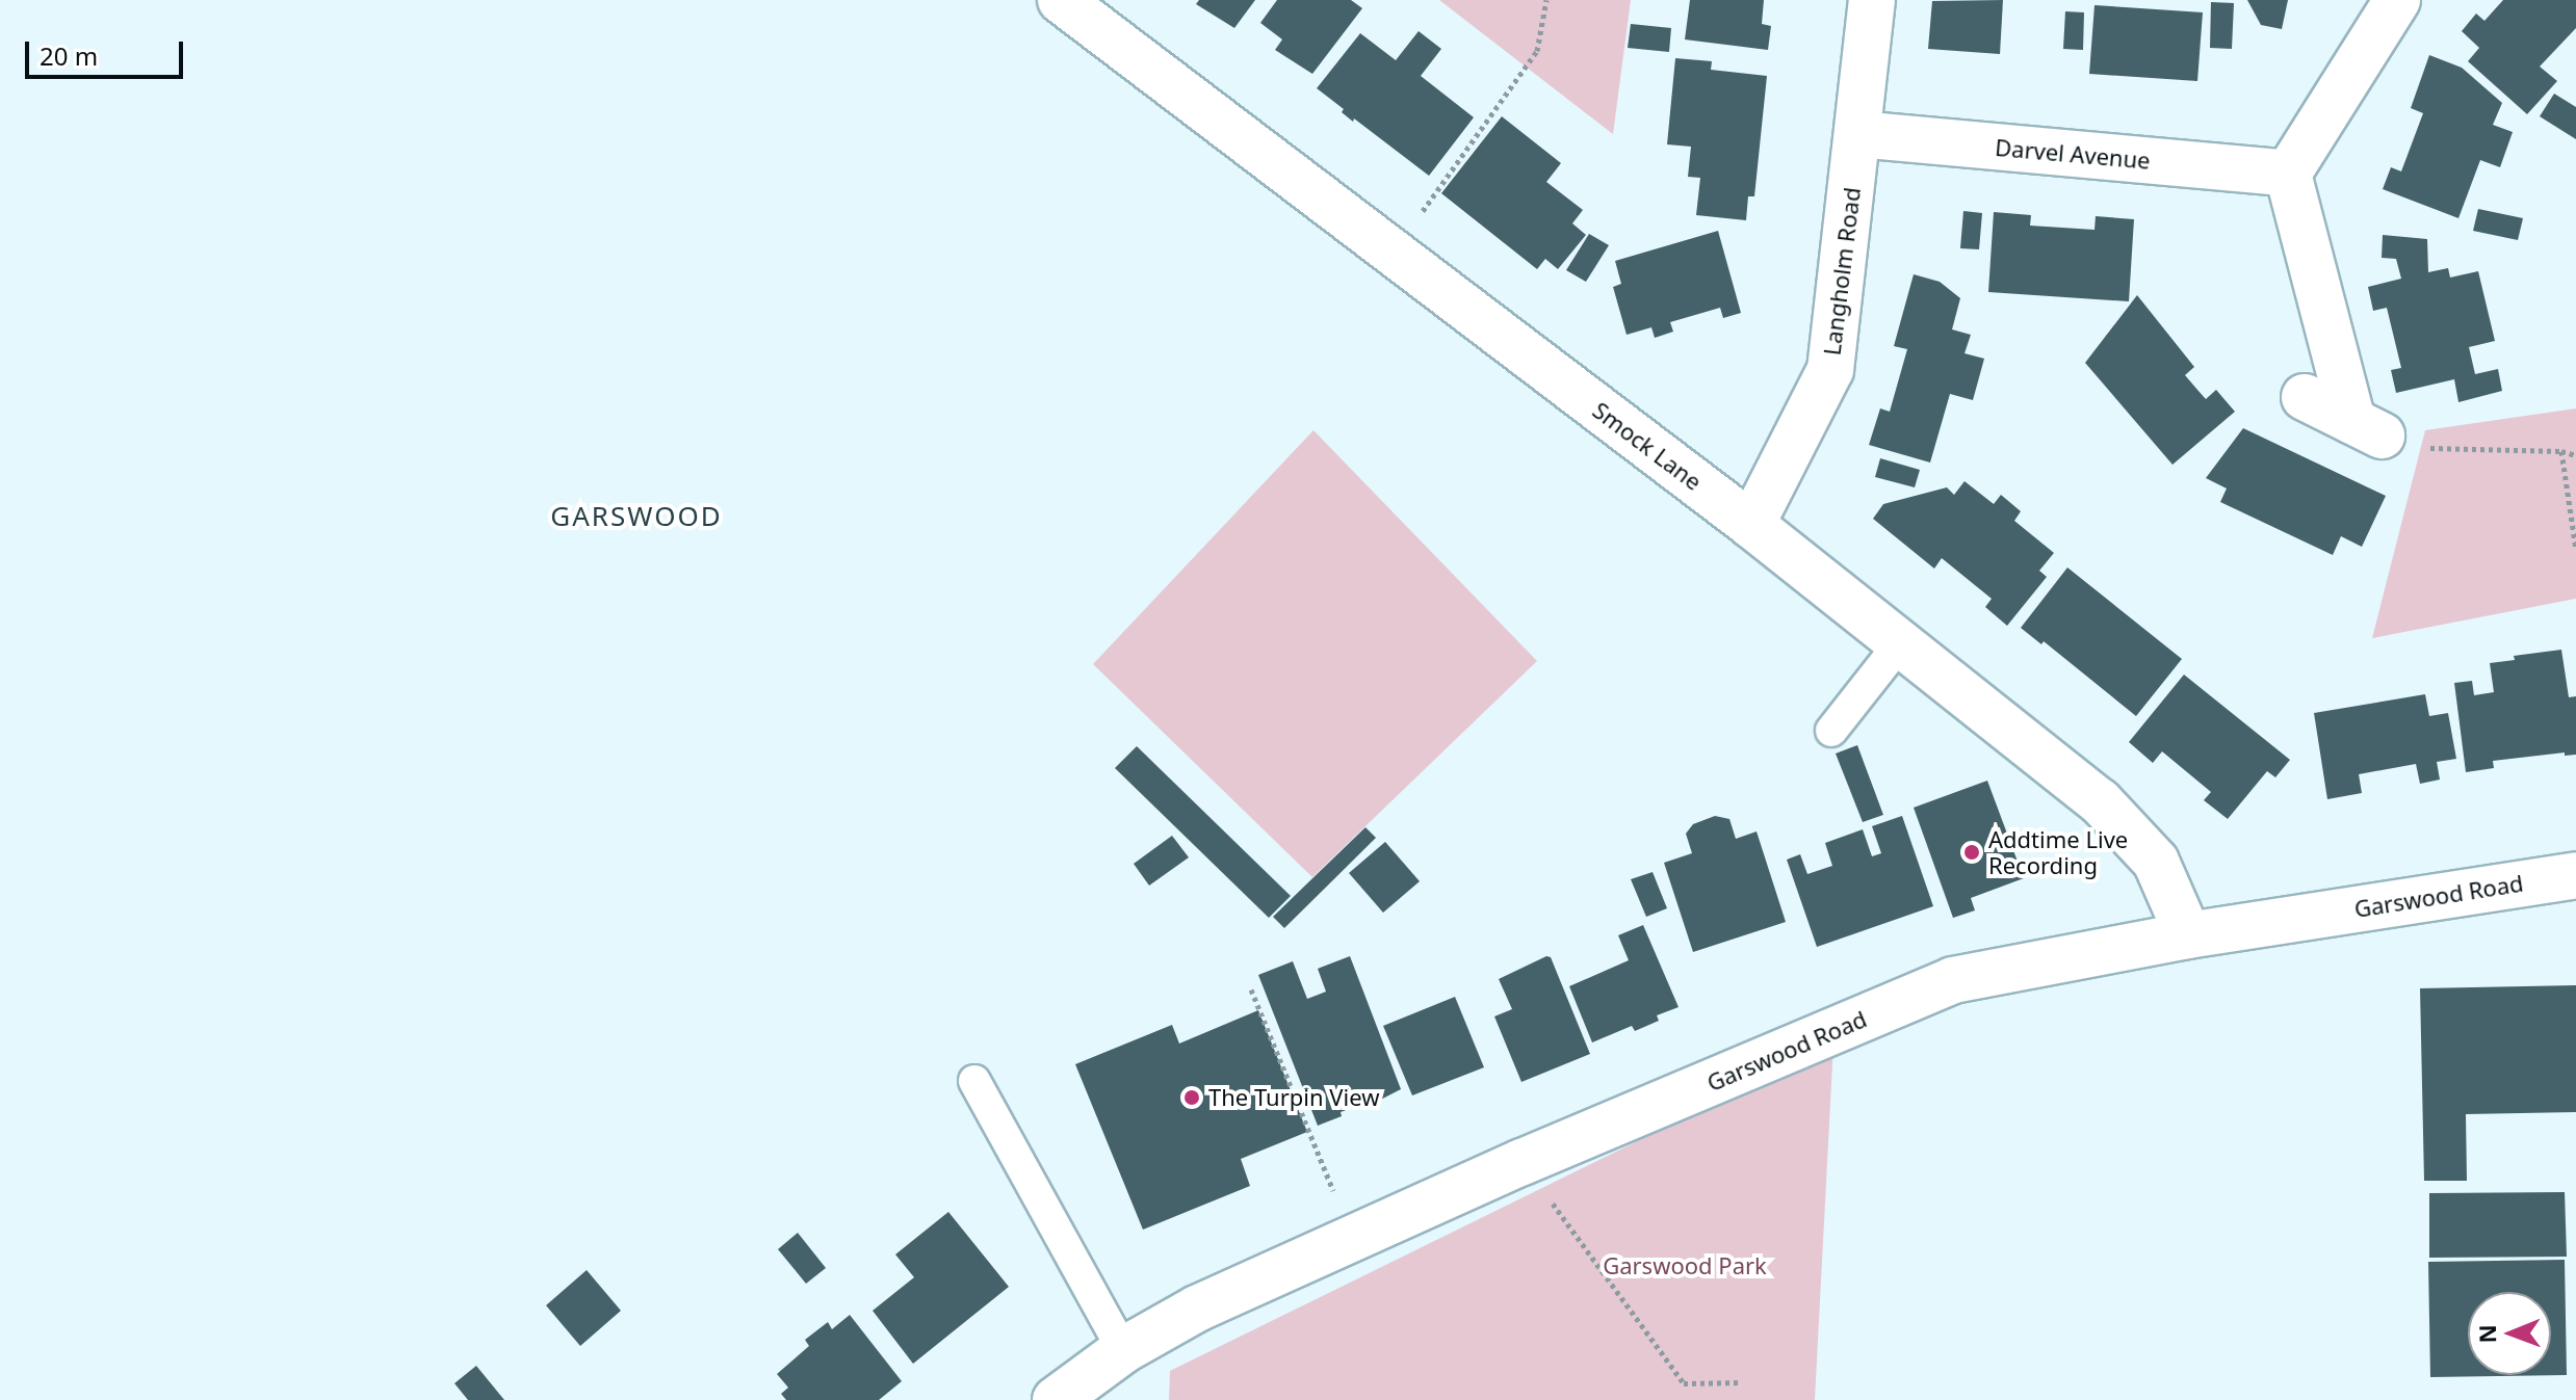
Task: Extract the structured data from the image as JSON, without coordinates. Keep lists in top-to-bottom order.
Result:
{
  "streets": {
    "street": [
      "Darvel Avenue",
      "Langholm Road",
      "Smock Lane",
      "Garswood Road"
    ]
  },
  "crossings": [
    ["Darvel Avenue", "Langholm Road"],
    ["Langholm Road", "Smock Lane"],
    ["Smock Lane", "Garswood Road"]
  ],
  "districts": ["GARSWOOD"],
  "parks": ["Garswood Park"],
  "places": ["Addtime Live Recording", "The Turpin View"],
  "scale_bar": "20 m",
  "north": "left"
}
